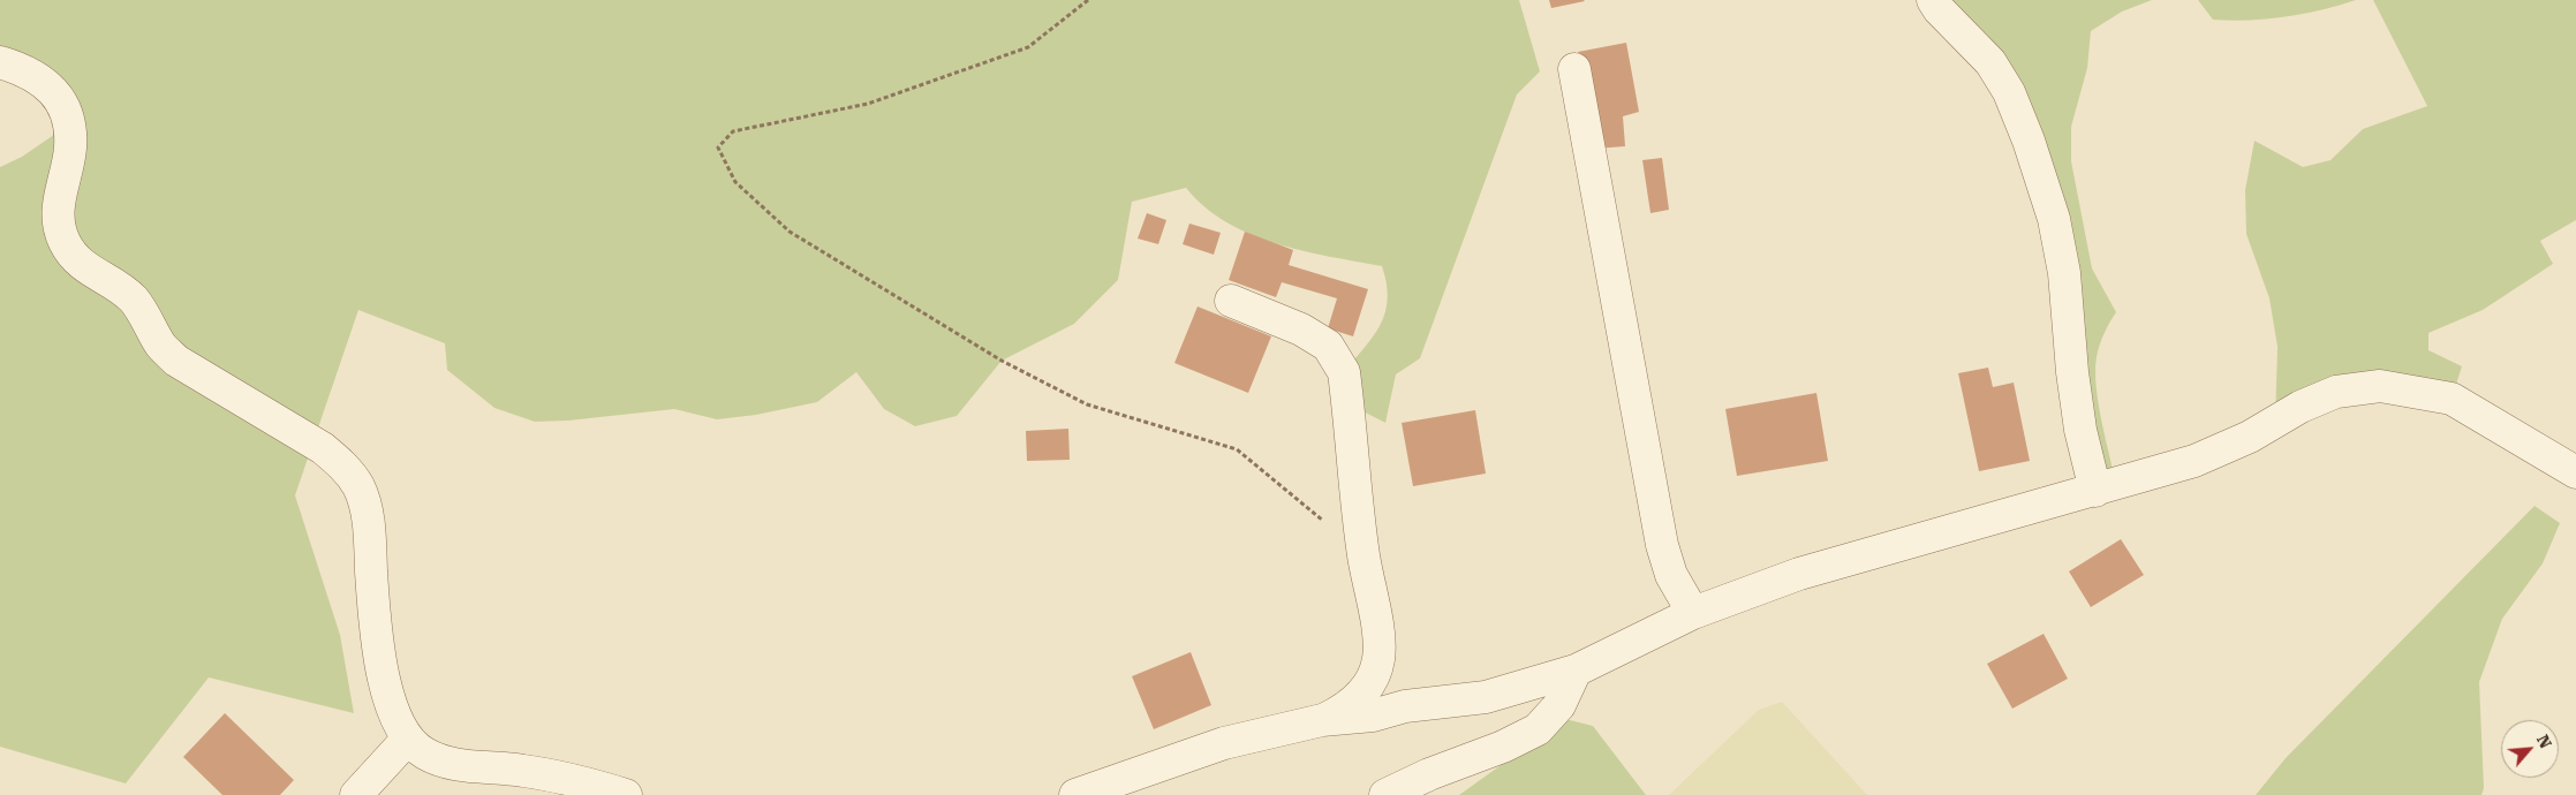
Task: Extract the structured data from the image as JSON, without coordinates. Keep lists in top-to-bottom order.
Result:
{
  "north": "top right"
}
